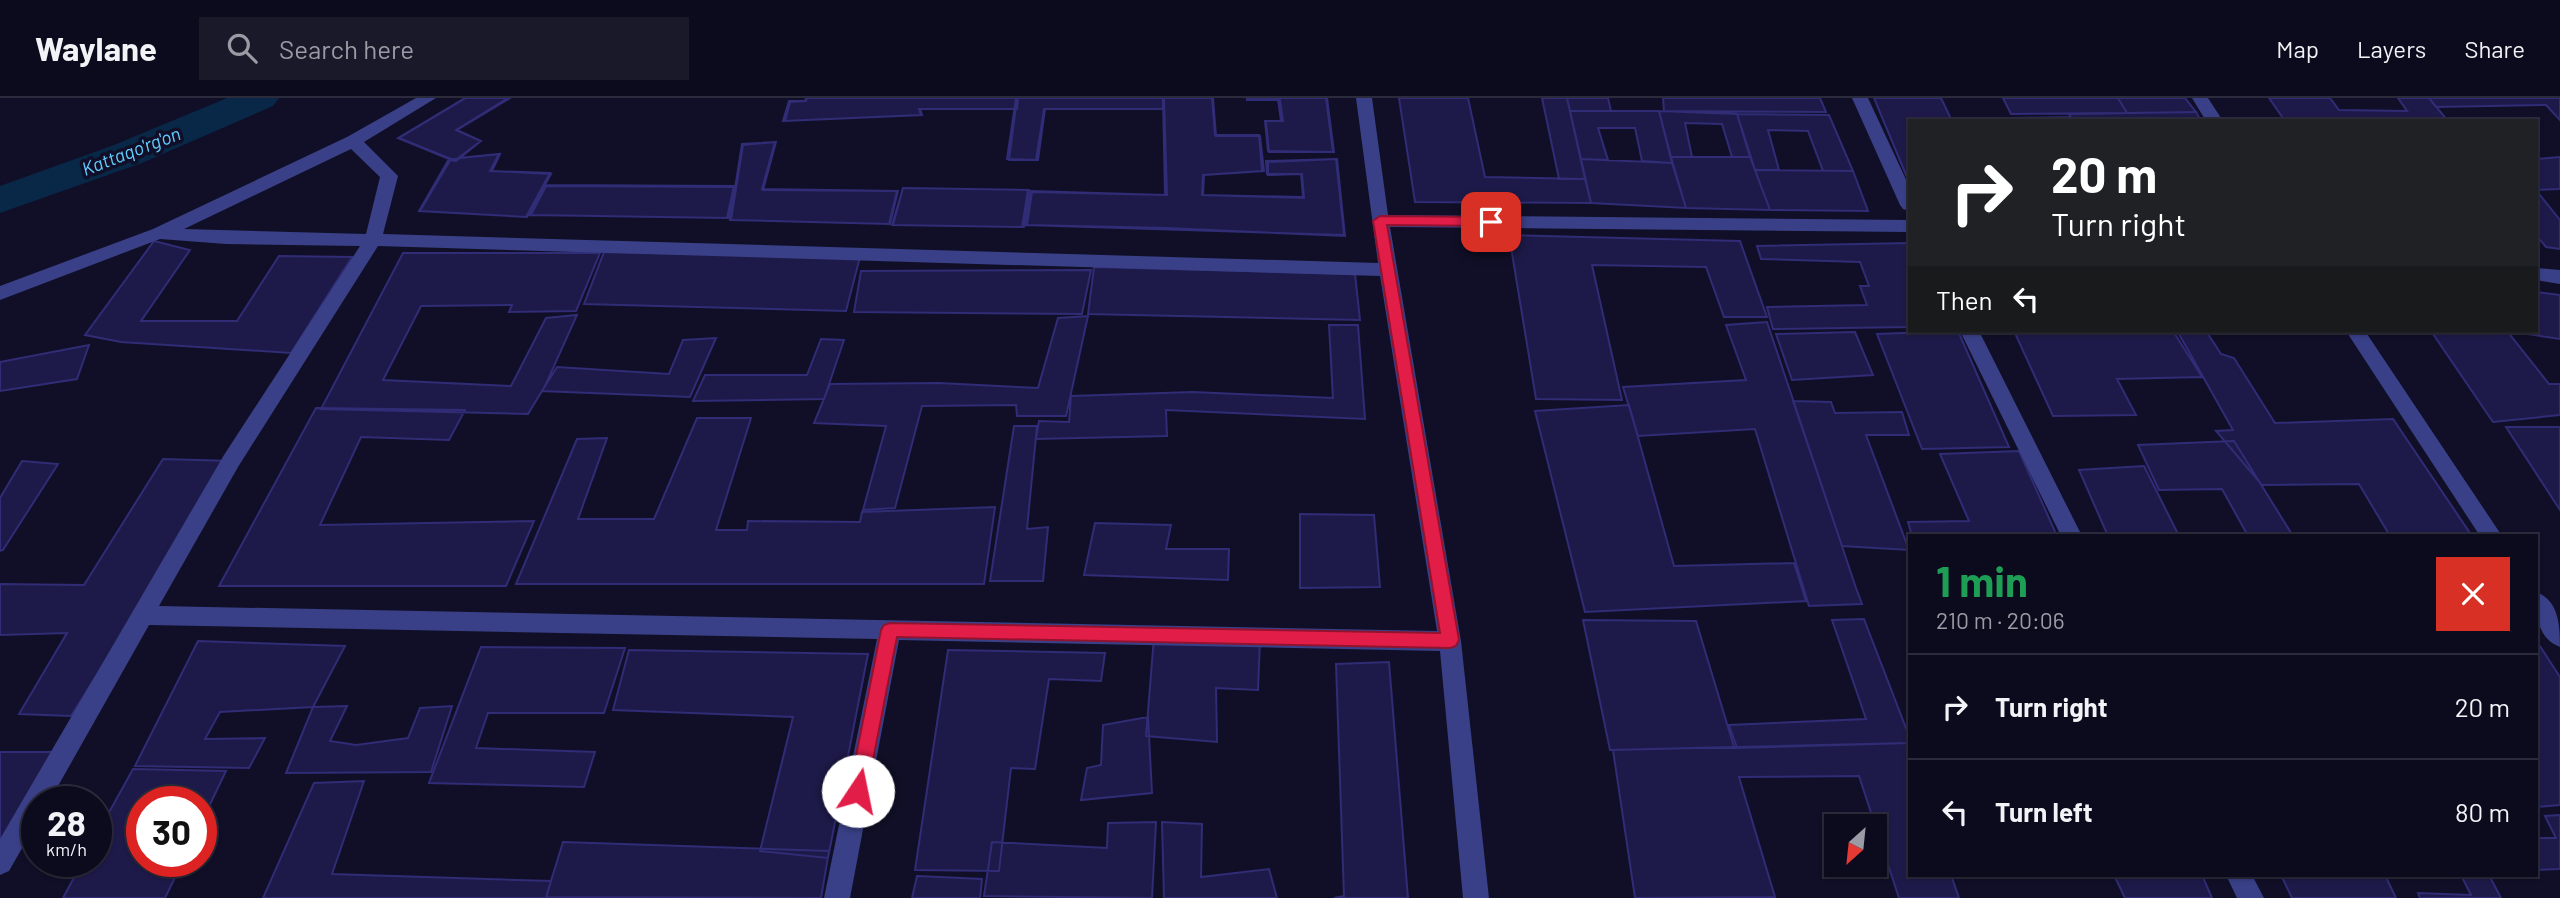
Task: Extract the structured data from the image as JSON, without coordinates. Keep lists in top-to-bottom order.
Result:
{
  "water": ["Kattaqo'rg'on"],
  "north": "bottom left",
  "page": {
    "header": "Waylane",
    "search": "Search here",
    "nav": ["Map", "Layers", "Share"],
    "turn": ["20 m", "Turn right"],
    "then": "Then",
    "heading": ["1 min", "210 m · 20:06"],
    "list": [
      {
        "name": "Turn right",
        "value": "20 m"
      },
      {
        "name": "Turn left",
        "value": "80 m"
      }
    ],
    "speed": "28 km/h",
    "limit": "30"
  }
}
